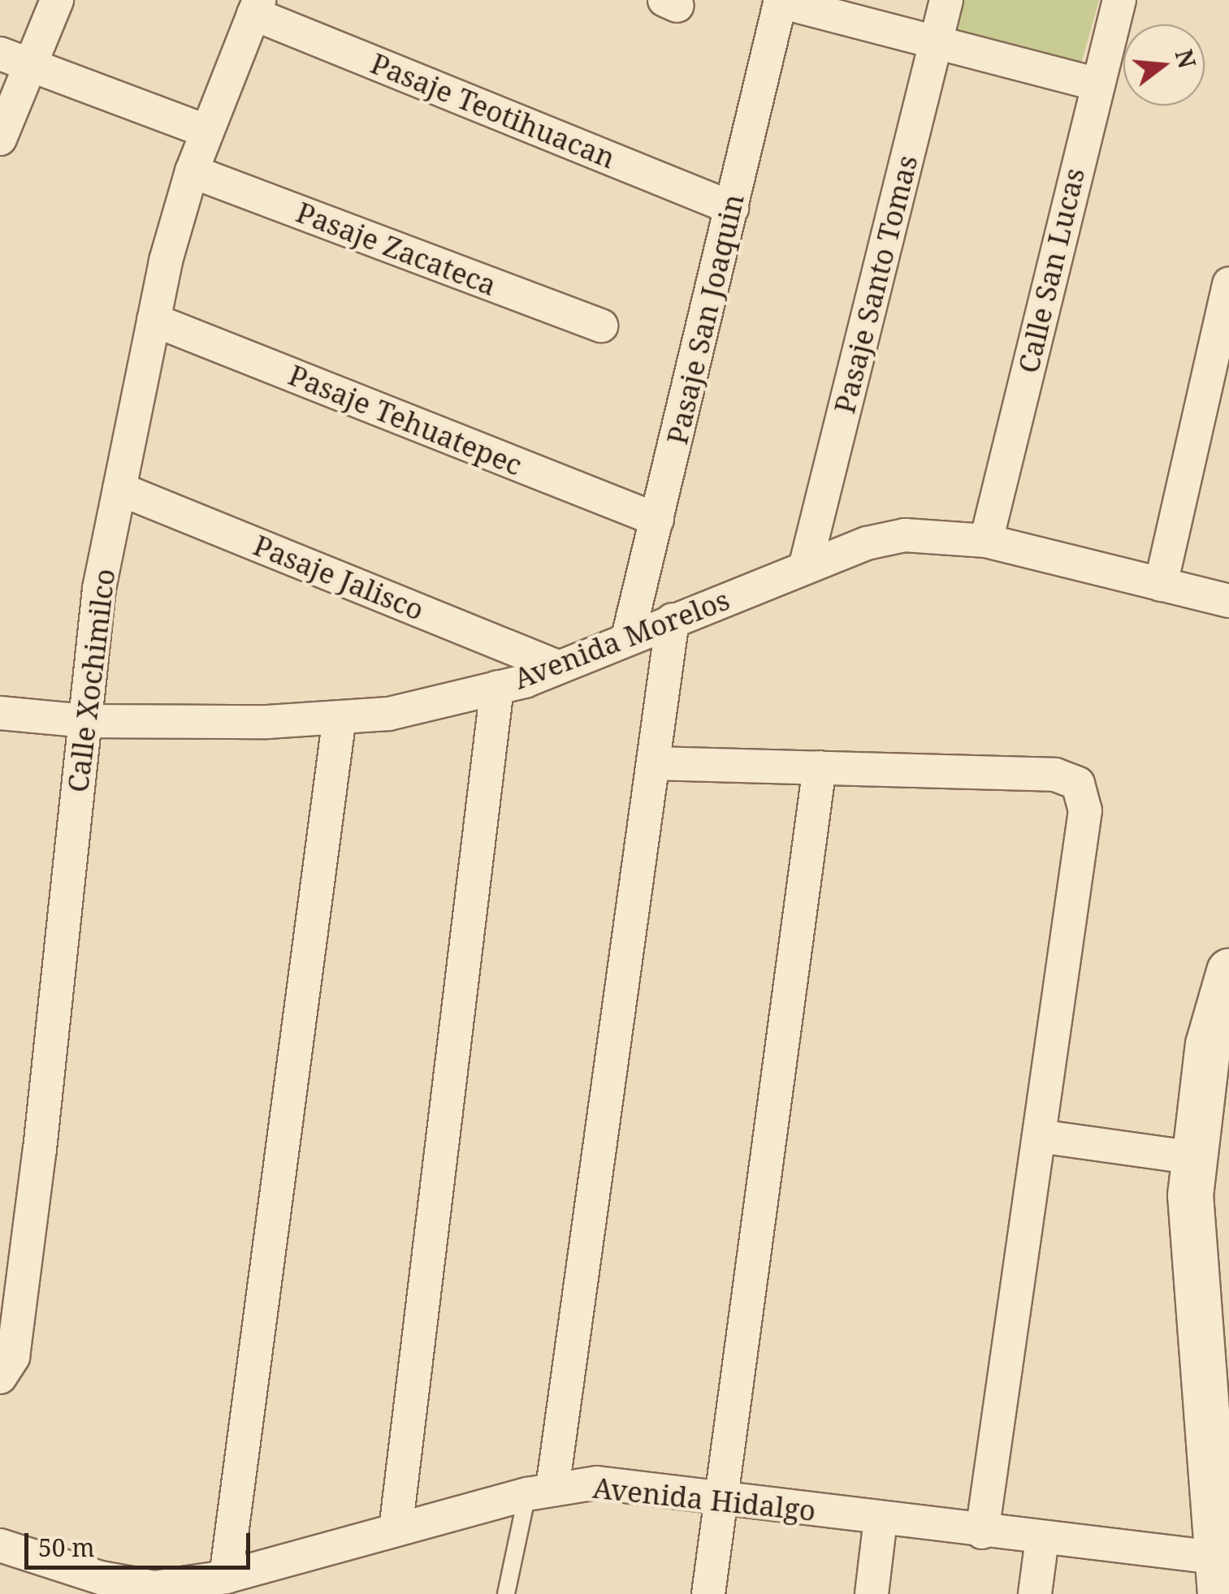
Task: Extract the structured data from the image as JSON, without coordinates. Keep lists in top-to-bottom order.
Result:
{
  "streets": {
    "street": [
      "Pasaje Teotihuacan",
      "Pasaje Zacateca",
      "Calle San Lucas",
      "Pasaje Santo Tomas",
      "Pasaje San Joaquin",
      "Pasaje Tehuatepec",
      "Pasaje Jalisco",
      "Avenida Morelos",
      "Calle Xochimilco",
      "Avenida Hidalgo"
    ]
  },
  "crossings": [
    ["Pasaje Teotihuacan", "Pasaje San Joaquin"],
    ["Pasaje Teotihuacan", "Calle Xochimilco"],
    ["Pasaje Zacateca", "Calle Xochimilco"],
    ["Calle San Lucas", "Avenida Morelos"],
    ["Pasaje Santo Tomas", "Avenida Morelos"],
    ["Pasaje San Joaquin", "Pasaje Tehuatepec"],
    ["Pasaje San Joaquin", "Avenida Morelos"],
    ["Pasaje Tehuatepec", "Calle Xochimilco"],
    ["Pasaje Jalisco", "Avenida Morelos"],
    ["Pasaje Jalisco", "Calle Xochimilco"],
    ["Avenida Morelos", "Calle Xochimilco"]
  ],
  "scale_bar": "50 m",
  "north": "right"
}
